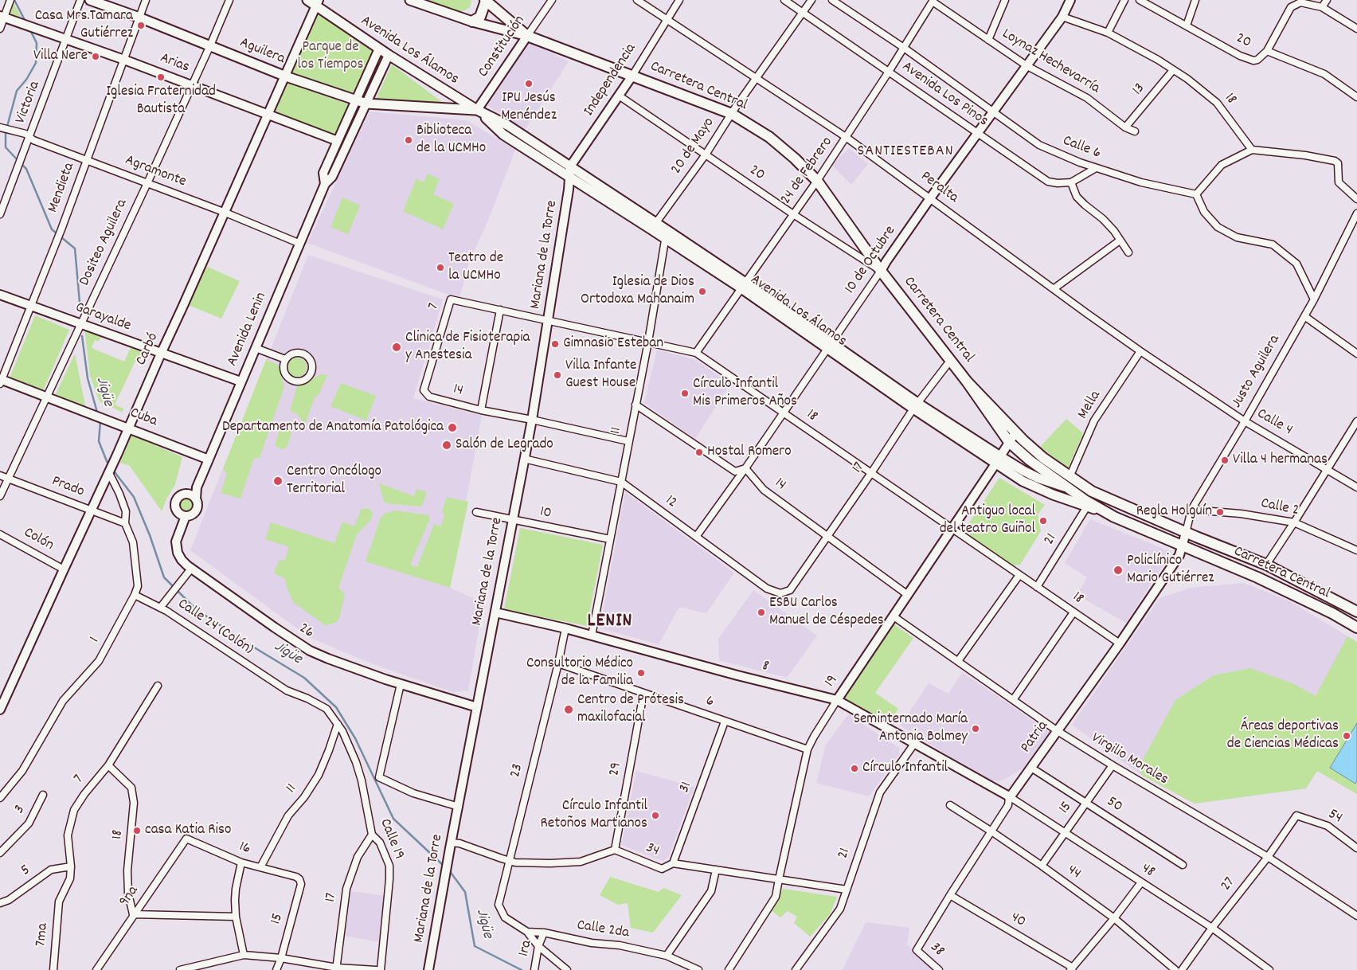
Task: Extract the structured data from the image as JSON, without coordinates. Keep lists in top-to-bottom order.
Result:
{
  "streets": {
    "main road": ["Avenida Los Álamos", "Aguilera", "Carretera Central"],
    "street": [
      "20",
      "Constitución",
      "Loynaz Hechevarría",
      "Arias",
      "Independencia",
      "13",
      "Avenida Los Pinos",
      "18",
      "Victoria",
      "20 de Mayo",
      "Calle 6",
      "24 de Febrero",
      "Agramonte",
      "Mendieta",
      "Peralta",
      "Dositeo Aguilera",
      "Mariana de la Torre",
      "10 de Octubre",
      "7",
      "Garayalde",
      "Avenida Lenin",
      "Carbó",
      "Justo Aguilera",
      "14",
      "Mella",
      "Cuba",
      "Calle 4",
      "11",
      "17",
      "Prado",
      "12",
      "Calle 2",
      "10",
      "Colón",
      "21",
      "Calle 24 (Colón)",
      "26",
      "1",
      "8",
      "19",
      "6",
      "Patria",
      "Virgilio Morales",
      "29",
      "23",
      "31",
      "50",
      "15",
      "3",
      "54",
      "Calle 19",
      "16",
      "34",
      "5",
      "48",
      "44",
      "27",
      "9na",
      "40",
      "Calle 2da",
      "7ma",
      "1ra",
      "38"
    ]
  },
  "crossings": [
    ["20", "Independencia"],
    ["20", "Carretera Central"],
    ["20", "20 de Mayo"],
    ["20", "24 de Febrero"],
    ["20", "10 de Octubre"],
    ["Constitución", "Avenida Los Álamos"],
    ["Constitución", "Aguilera"],
    ["Constitución", "Carretera Central"],
    ["Avenida Los Álamos", "Aguilera"],
    ["Avenida Los Álamos", "Independencia"],
    ["Avenida Los Álamos", "Carretera Central"],
    ["Avenida Los Álamos", "20 de Mayo"],
    ["Avenida Los Álamos", "24 de Febrero"],
    ["Avenida Los Álamos", "Mariana de la Torre"],
    ["Avenida Los Álamos", "10 de Octubre"],
    ["Avenida Los Álamos", "Avenida Lenin"],
    ["Avenida Los Álamos", "Carbó"],
    ["Avenida Los Álamos", "11"],
    ["Avenida Los Álamos", "17"],
    ["Avenida Los Álamos", "21"],
    ["Avenida Los Álamos", "19"],
    ["Aguilera", "Mendieta"],
    ["Aguilera", "Dositeo Aguilera"],
    ["Aguilera", "Avenida Lenin"],
    ["Aguilera", "Carbó"],
    ["Loynaz Hechevarría", "13"],
    ["Loynaz Hechevarría", "24 de Febrero"],
    ["Loynaz Hechevarría", "10 de Octubre"],
    ["Arias", "Victoria"],
    ["Arias", "Mendieta"],
    ["Arias", "Dositeo Aguilera"],
    ["Arias", "Avenida Lenin"],
    ["Arias", "Carbó"],
    ["Independencia", "Carretera Central"],
    ["Independencia", "Peralta"],
    ["Independencia", "Mariana de la Torre"],
    ["Carretera Central", "20 de Mayo"],
    ["Carretera Central", "24 de Febrero"],
    ["Carretera Central", "10 de Octubre"],
    ["Carretera Central", "Justo Aguilera"],
    ["Carretera Central", "Mella"],
    ["Carretera Central", "17"],
    ["Carretera Central", "19"],
    ["Carretera Central", "Patria"],
    ["13", "18"],
    ["Avenida Los Pinos", "20 de Mayo"],
    ["Avenida Los Pinos", "24 de Febrero"],
    ["Avenida Los Pinos", "10 de Octubre"],
    ["18", "24 de Febrero"],
    ["18", "Mariana de la Torre"],
    ["18", "10 de Octubre"],
    ["18", "7"],
    ["18", "11"],
    ["18", "17"],
    ["18", "21"],
    ["18", "19"],
    ["18", "Patria"],
    ["18", "9na"],
    ["Victoria", "Agramonte"],
    ["20 de Mayo", "Peralta"],
    ["Calle 6", "24 de Febrero"],
    ["Calle 6", "10 de Octubre"],
    ["24 de Febrero", "Peralta"],
    ["Agramonte", "Mendieta"],
    ["Agramonte", "Dositeo Aguilera"],
    ["Agramonte", "Avenida Lenin"],
    ["Agramonte", "Carbó"],
    ["Mendieta", "Garayalde"],
    ["Mendieta", "Cuba"],
    ["Peralta", "10 de Octubre"],
    ["Peralta", "Mella"],
    ["Peralta", "Calle 4"],
    ["Dositeo Aguilera", "Garayalde"],
    ["Dositeo Aguilera", "Cuba"],
    ["Dositeo Aguilera", "Prado"],
    ["Mariana de la Torre", "14"],
    ["Mariana de la Torre", "12"],
    ["Mariana de la Torre", "10"],
    ["Mariana de la Torre", "26"],
    ["Mariana de la Torre", "8"],
    ["10 de Octubre", "14"],
    ["10 de Octubre", "12"],
    ["7", "14"],
    ["7", "5"],
    ["7", "7ma"],
    ["Garayalde", "Avenida Lenin"],
    ["Garayalde", "Carbó"],
    ["Avenida Lenin", "Cuba"],
    ["Avenida Lenin", "26"],
    ["Carbó", "Cuba"],
    ["Carbó", "Prado"],
    ["Carbó", "Colón"],
    ["Carbó", "1"],
    ["Justo Aguilera", "Calle 4"],
    ["Justo Aguilera", "Calle 2"],
    ["Justo Aguilera", "Patria"],
    ["14", "11"],
    ["14", "17"],
    ["14", "19"],
    ["Mella", "Calle 4"],
    ["11", "12"],
    ["11", "10"],
    ["11", "Calle 24 (Colón)"],
    ["11", "8"],
    ["11", "Calle 19"],
    ["11", "16"],
    ["17", "12"],
    ["17", "Calle 19"],
    ["Prado", "1"],
    ["21", "8"],
    ["21", "34"],
    ["Calle 24 (Colón)", "1"],
    ["Calle 24 (Colón)", "Calle 19"],
    ["8", "19"],
    ["8", "Patria"],
    ["8", "23"],
    ["8", "48"],
    ["19", "6"],
    ["19", "Virgilio Morales"],
    ["19", "34"],
    ["6", "29"],
    ["6", "23"],
    ["6", "31"],
    ["Patria", "Virgilio Morales"],
    ["Patria", "50"],
    ["Patria", "48"],
    ["Patria", "44"],
    ["Patria", "40"],
    ["Patria", "38"],
    ["Virgilio Morales", "15"],
    ["Virgilio Morales", "27"],
    ["29", "34"],
    ["23", "Calle 2da"],
    ["31", "34"],
    ["50", "15"],
    ["15", "16"],
    ["15", "48"],
    ["15", "44"],
    ["54", "27"],
    ["16", "9na"],
    ["48", "27"],
    ["Calle 2da", "1ra"]
  ],
  "districts": ["SANTIESTEBAN", "LENIN"],
  "water": ["Jigüe"],
  "parks": ["Parque de los Tiempos"],
  "places": [
    "Casa Mrs.Tamara Gutiérrez",
    "Villa Nere",
    "Iglesia Fraternidad Bautista",
    "IPU Jesús Menéndez",
    "Biblioteca de la UCMHo",
    "Teatro de la UCMHo",
    "Iglesia de Dios Ortodoxa Mahanaim",
    "Gimnasio Esteban",
    "Clinica de Fisioterapia y Anestesia",
    "Villa Infante Guest House",
    "Círculo Infantil Mis Primeros Años",
    "Departamento de Anatomía Patológica",
    "Salón de Legrado",
    "Hostal Romero",
    "Villa 4 hermanas",
    "Centro Oncólogo Territorial",
    "Regla Holguín",
    "Antiguo local del teatro Guiñol",
    "Policlínico Mario Gutiérrez",
    "ESBU Carlos Manuel de Céspedes",
    "Consultorio Médico de la Familia",
    "Centro de Prótesis maxilofacial",
    "Seminternado María Antonia Bolmey",
    "Áreas deportivas de Ciencias Médicas",
    "Círculo Infantil",
    "Círculo Infantil Retoños Martianos",
    "casa Katia Riso"
  ]
}
